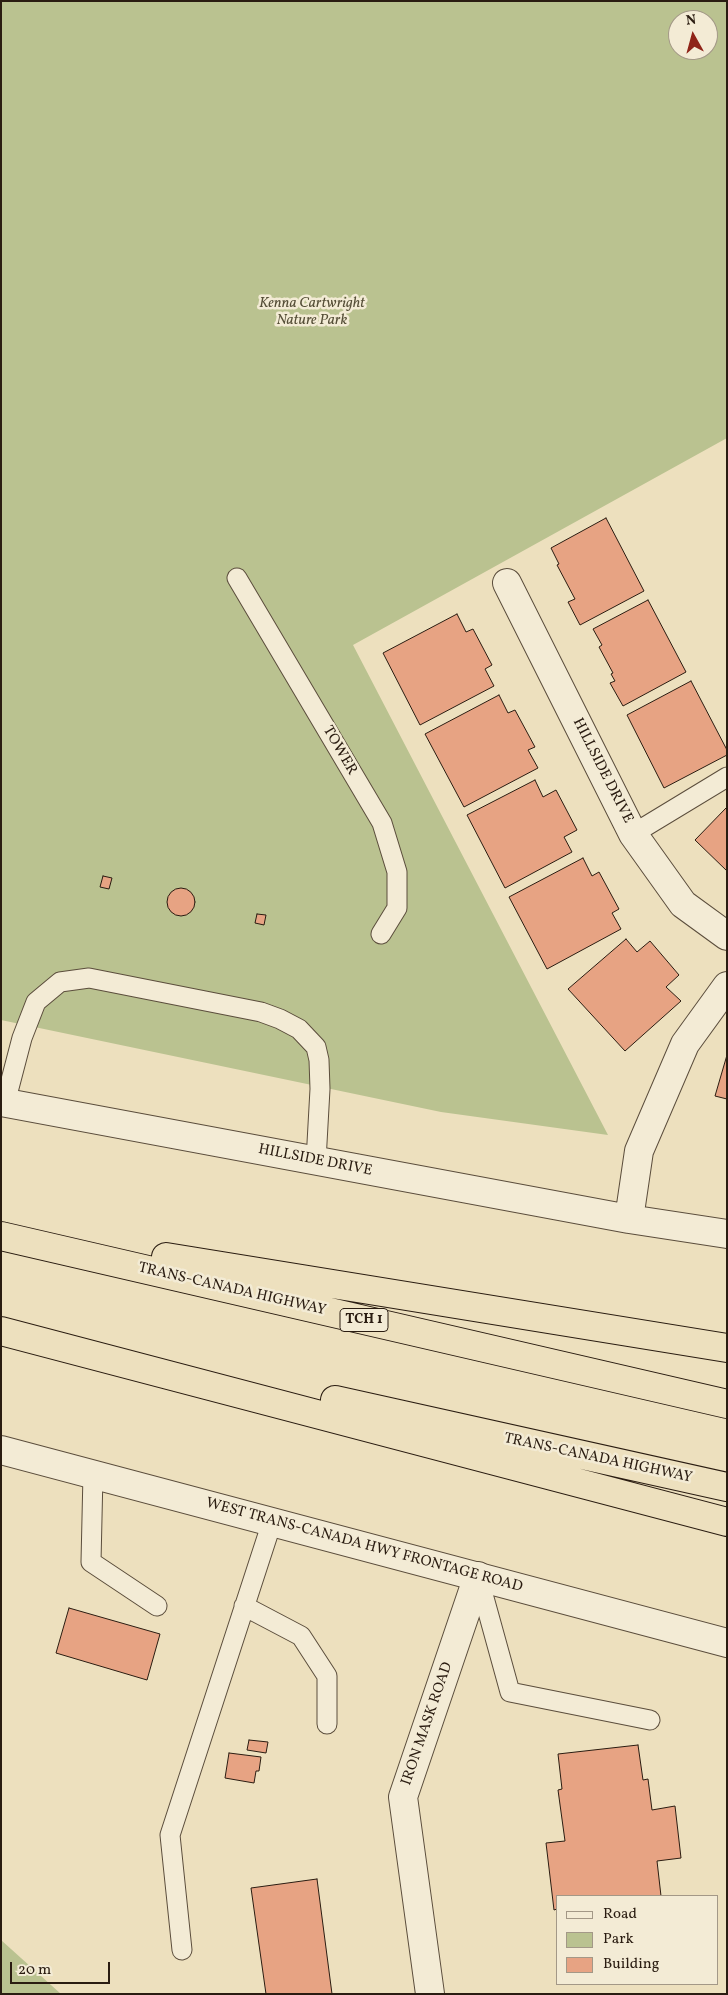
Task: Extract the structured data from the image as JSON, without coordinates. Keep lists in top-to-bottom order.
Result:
{
  "streets": {
    "highway": ["TRANS-CANADA HIGHWAY", "TCH 1"],
    "street": ["HILLSIDE DRIVE", "WEST TRANS-CANADA HWY FRONTAGE ROAD", "IRON MASK ROAD"],
    "lane": ["TOWER"]
  },
  "crossings": [
    ["WEST TRANS-CANADA HWY FRONTAGE ROAD", "IRON MASK ROAD"]
  ],
  "parks": ["Kenna Cartwright Nature Park"],
  "legend": ["Road", "Park", "Building"],
  "scale_bar": "20 m",
  "north": "top"
}
